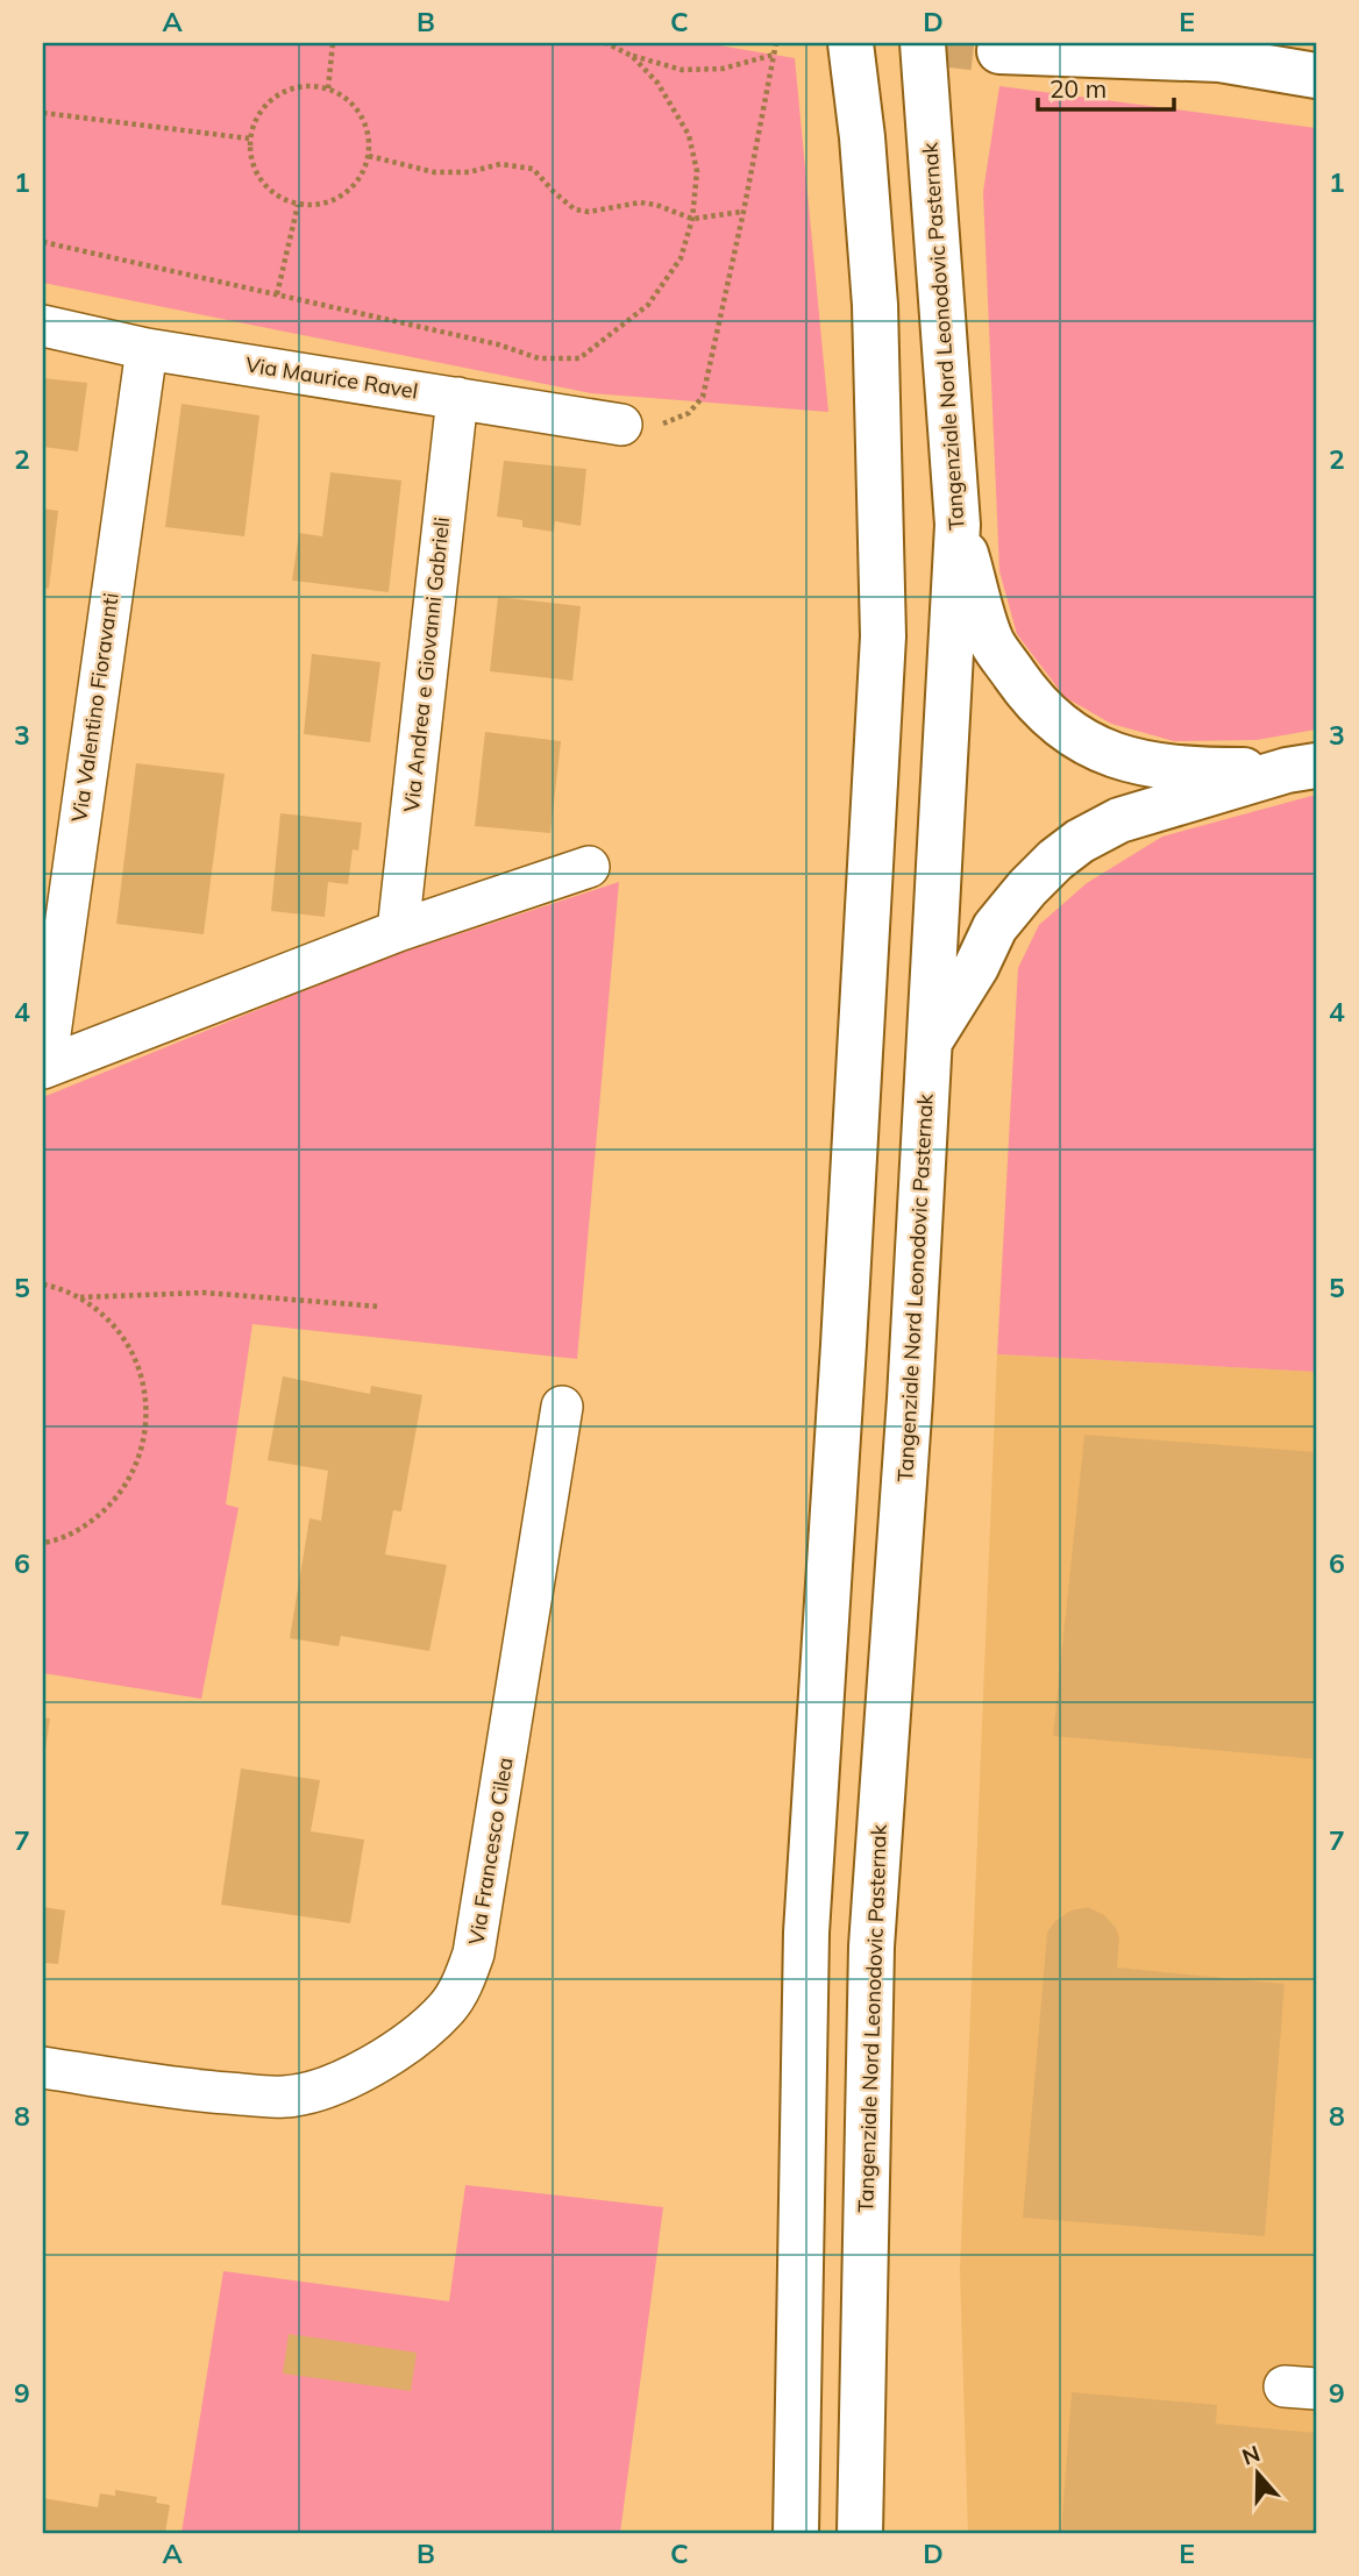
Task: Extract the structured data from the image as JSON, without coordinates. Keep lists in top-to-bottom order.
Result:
{
  "streets": {
    "main road": ["Tangenziale Nord Leonodovic Pasternak"],
    "street": [
      "Via Maurice Ravel",
      "Via Andrea e Giovanni Gabrieli",
      "Via Valentino Fioravanti",
      "Via Francesco Cilea"
    ]
  },
  "crossings": [
    ["Via Maurice Ravel", "Via Andrea e Giovanni Gabrieli"],
    ["Via Maurice Ravel", "Via Valentino Fioravanti"]
  ],
  "scale_bar": "20 m",
  "north": "top",
  "grid": {
    "columns": [
      "A",
      "B",
      "C",
      "D",
      "E"
    ],
    "rows": [
      "1",
      "2",
      "3",
      "4",
      "5",
      "6",
      "7",
      "8",
      "9"
    ]
  }
}
